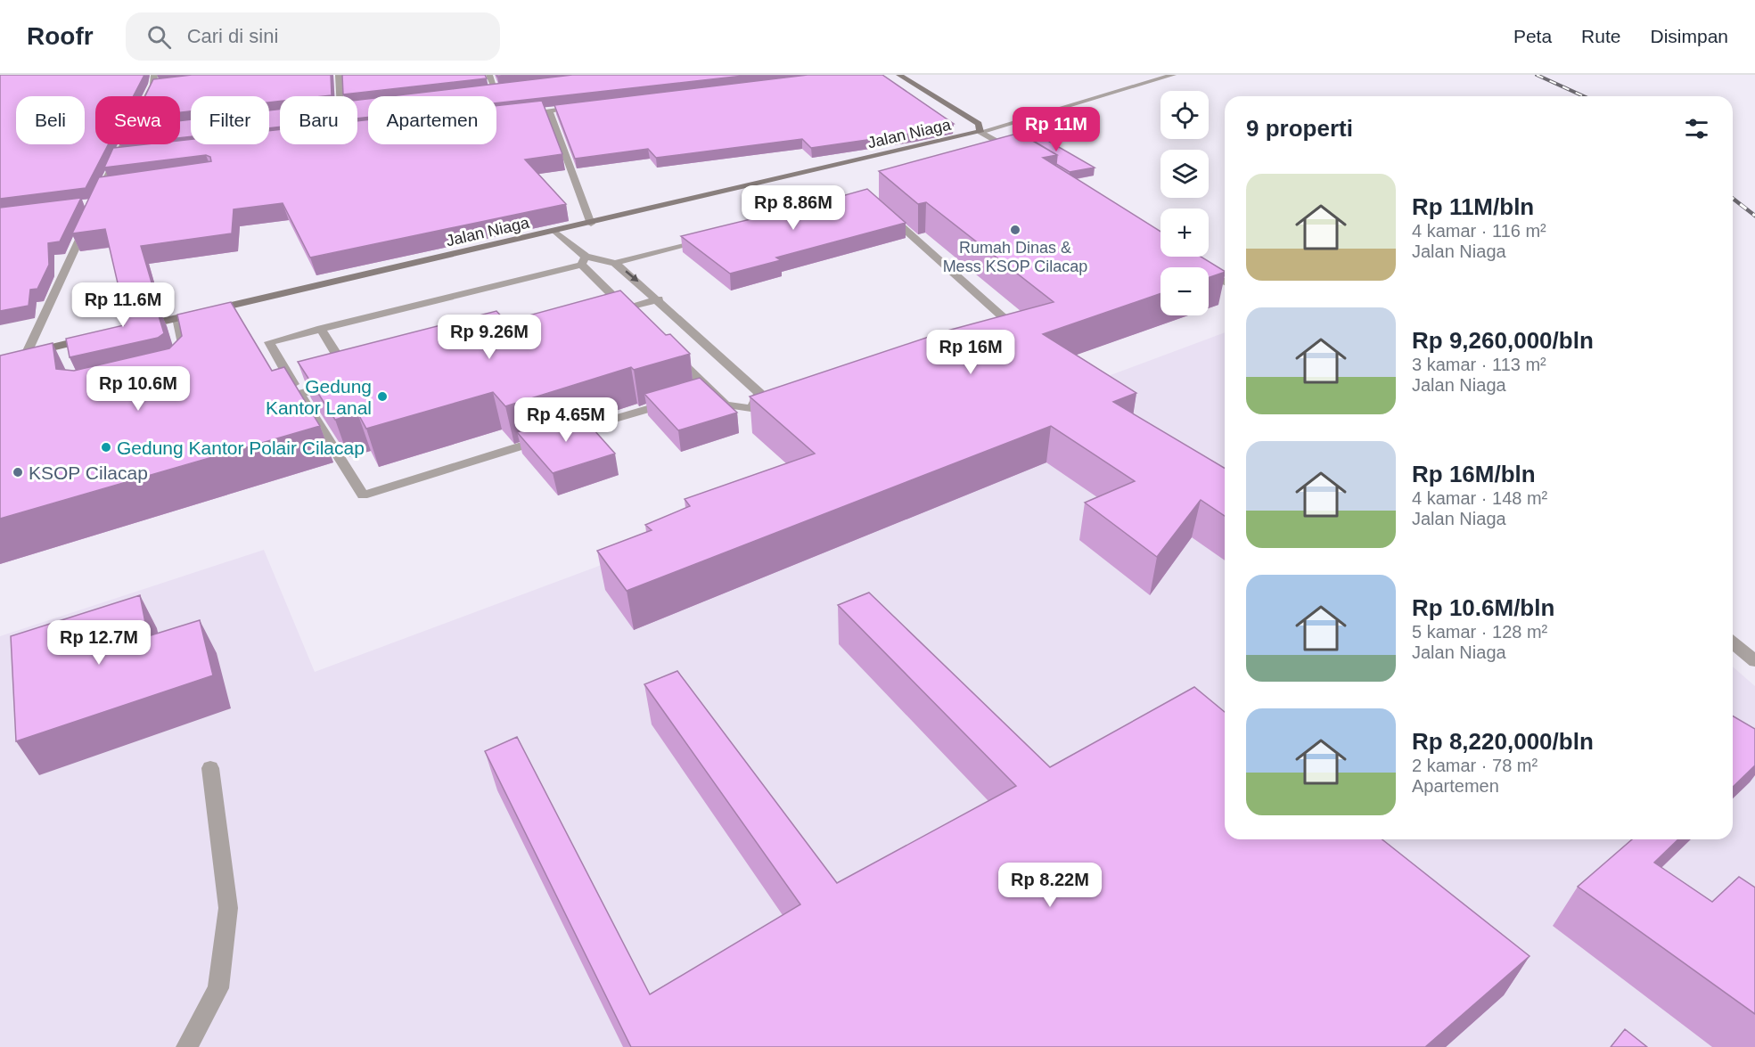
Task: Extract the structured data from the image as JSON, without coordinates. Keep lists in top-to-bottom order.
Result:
{
  "streets": {
    "main road": ["Jalan Niaga"]
  },
  "places": [
    "Rumah Dinas & Mess KSOP Cilacap",
    "Gedung Kantor Lanal",
    "Gedung Kantor Polair Cilacap",
    "KSOP Cilacap"
  ],
  "page": {
    "header": "Roofr",
    "search": "Cari di sini",
    "nav": ["Peta", "Rute", "Disimpan"],
    "map_buttons": ["+", "−"],
    "chip": [
      "Beli",
      "Sewa",
      "Filter",
      "Baru",
      "Apartemen"
    ],
    "heading": "9 properti",
    "price": [
      "Rp 11M",
      "Rp 8.86M",
      "Rp 11.6M",
      "Rp 9.26M",
      "Rp 16M",
      "Rp 10.6M",
      "Rp 4.65M",
      "Rp 12.7M",
      "Rp 8.22M"
    ],
    "list": [
      {
        "name": "Rp 11M/bln",
        "note": "4 kamar · 116 m² · Jalan Niaga"
      },
      {
        "name": "Rp 9,260,000/bln",
        "note": "3 kamar · 113 m² · Jalan Niaga"
      },
      {
        "name": "Rp 16M/bln",
        "note": "4 kamar · 148 m² · Jalan Niaga"
      },
      {
        "name": "Rp 10.6M/bln",
        "note": "5 kamar · 128 m² · Jalan Niaga"
      },
      {
        "name": "Rp 8,220,000/bln",
        "note": "2 kamar · 78 m² · Apartemen"
      }
    ]
  }
}
